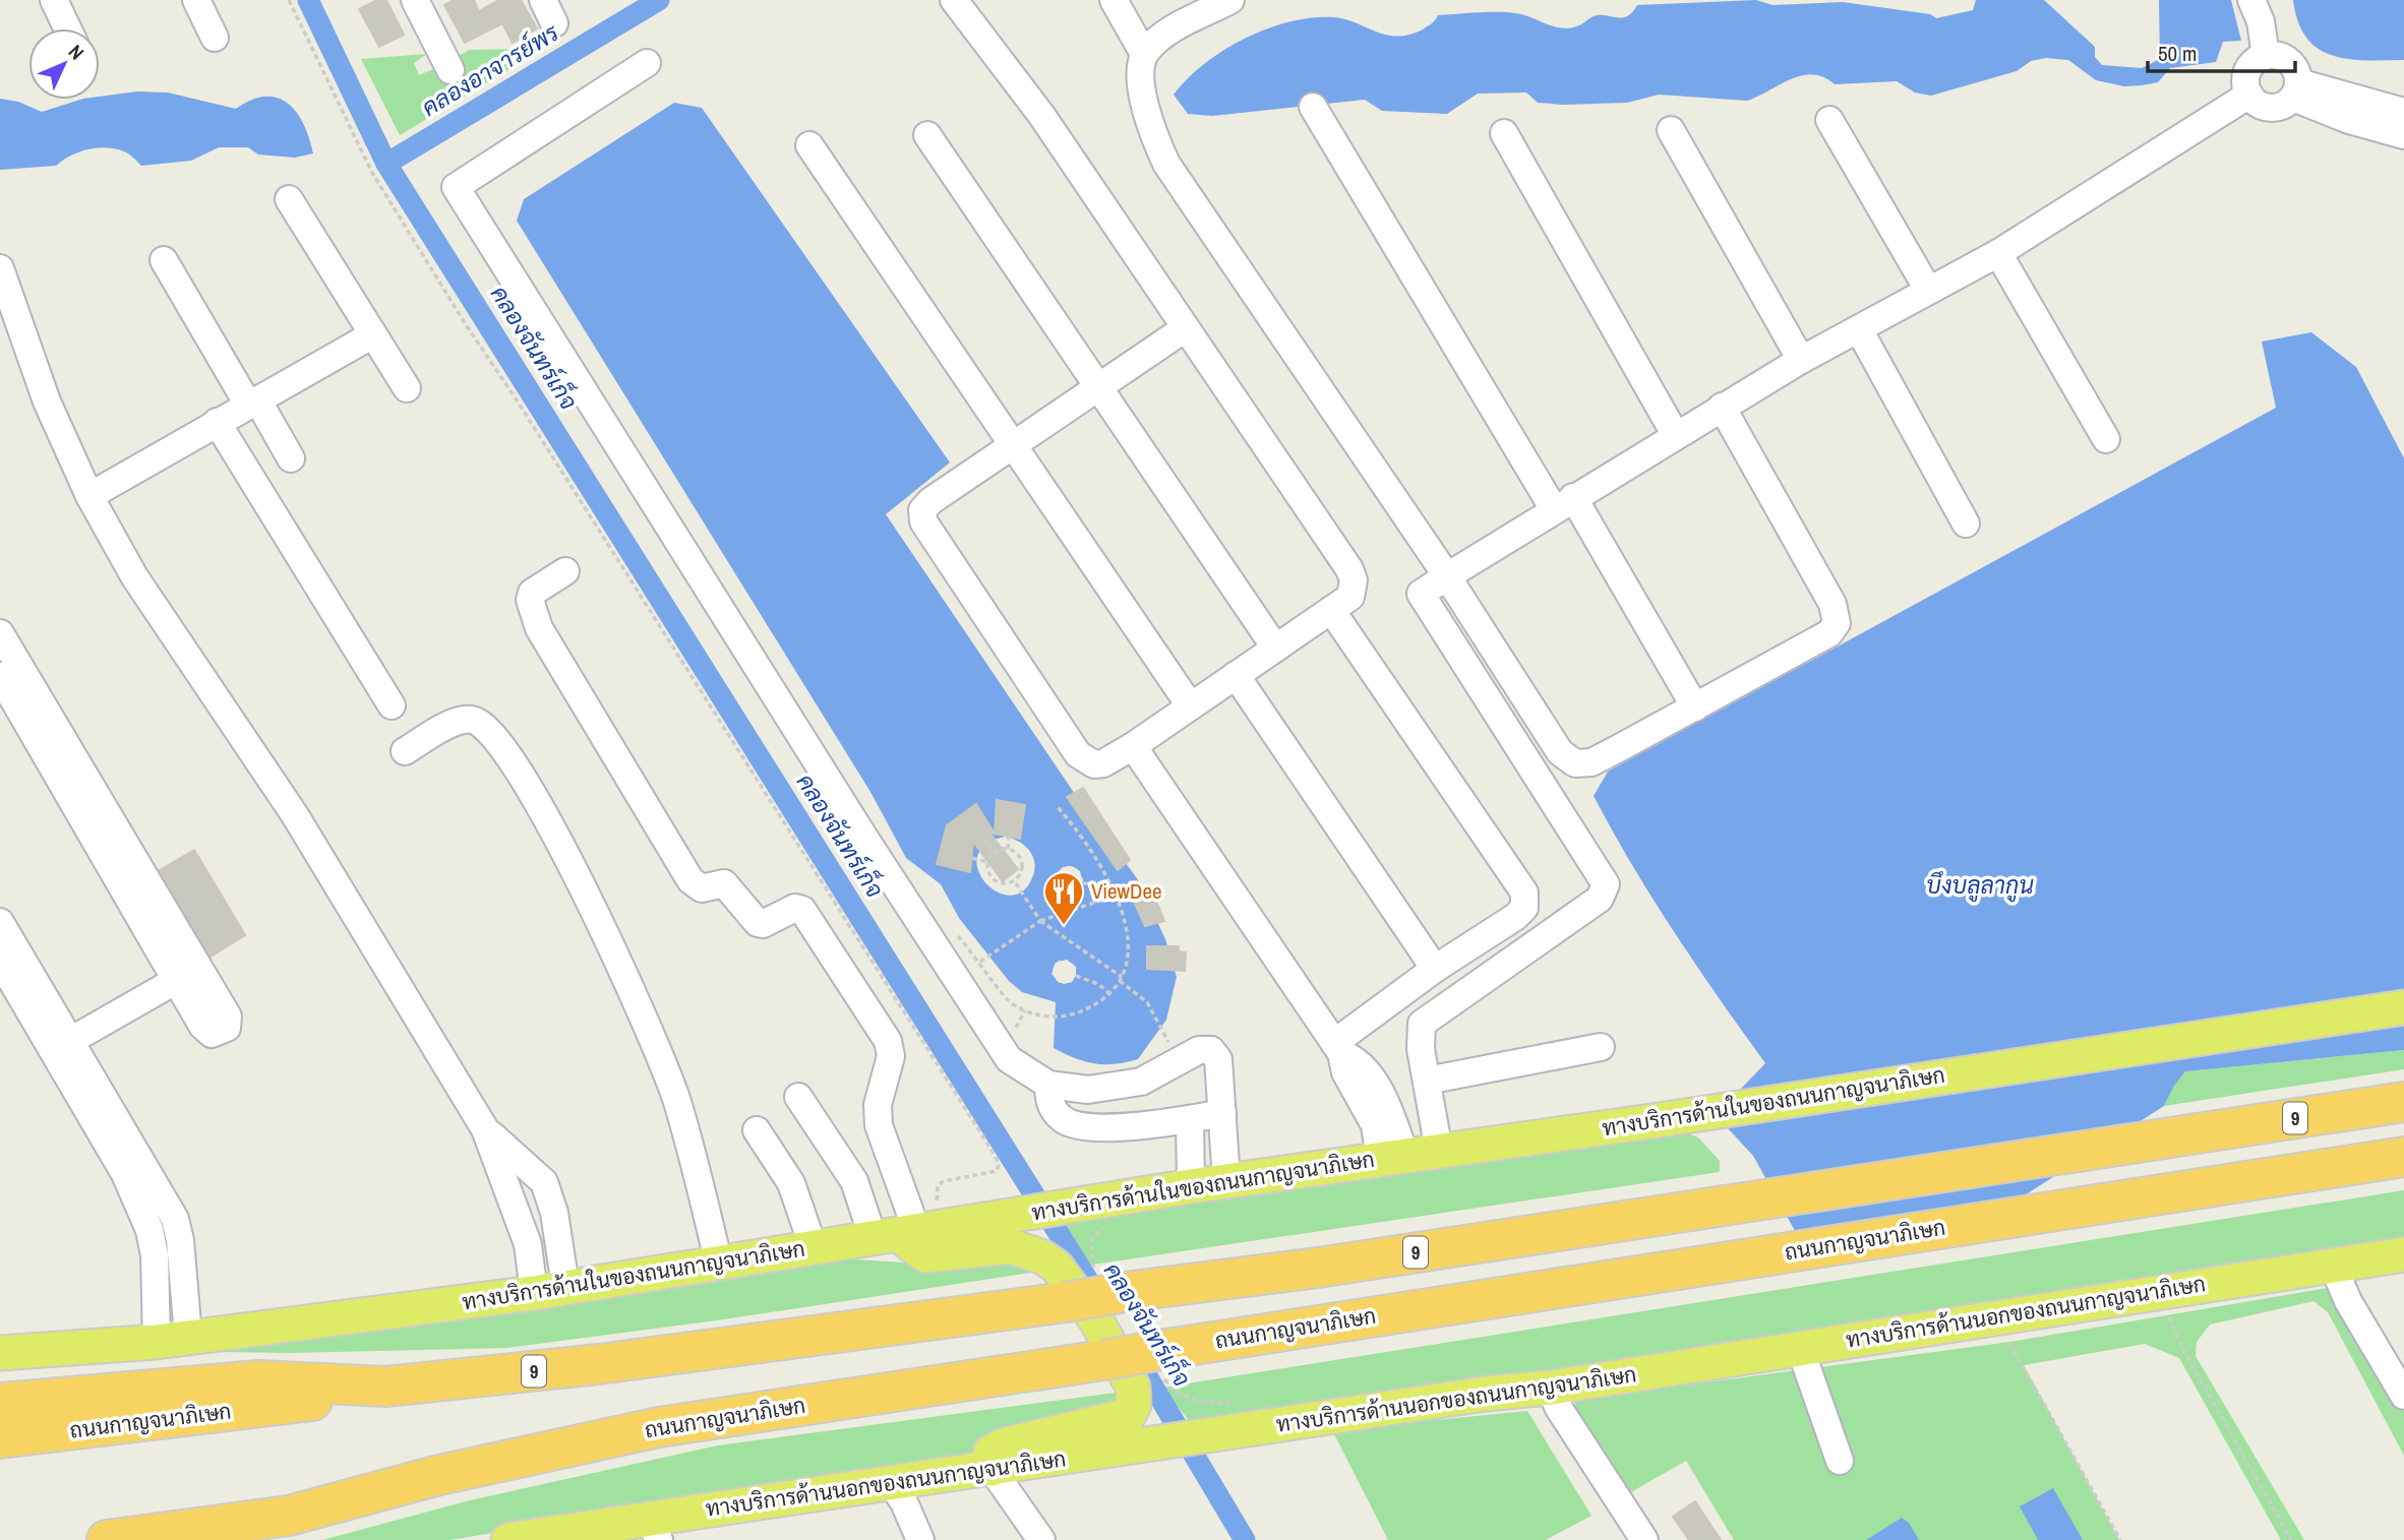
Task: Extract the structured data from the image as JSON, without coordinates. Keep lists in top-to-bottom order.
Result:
{
  "streets": {
    "highway": ["9", "ถนนกาญจนาภิเษก"],
    "main road": ["ทางบริการด้านในของถนนกาญจนาภิเษก", "ทางบริการด้านนอกของถนนกาญจนาภิเษก"]
  },
  "water": ["คลองอาจารย์พร", "คลองจันทร์เก็จ", "บึงบลูลากูน"],
  "places": {
    "restaurant": ["ViewDee"]
  },
  "scale_bar": "50 m",
  "north": "top right"
}
